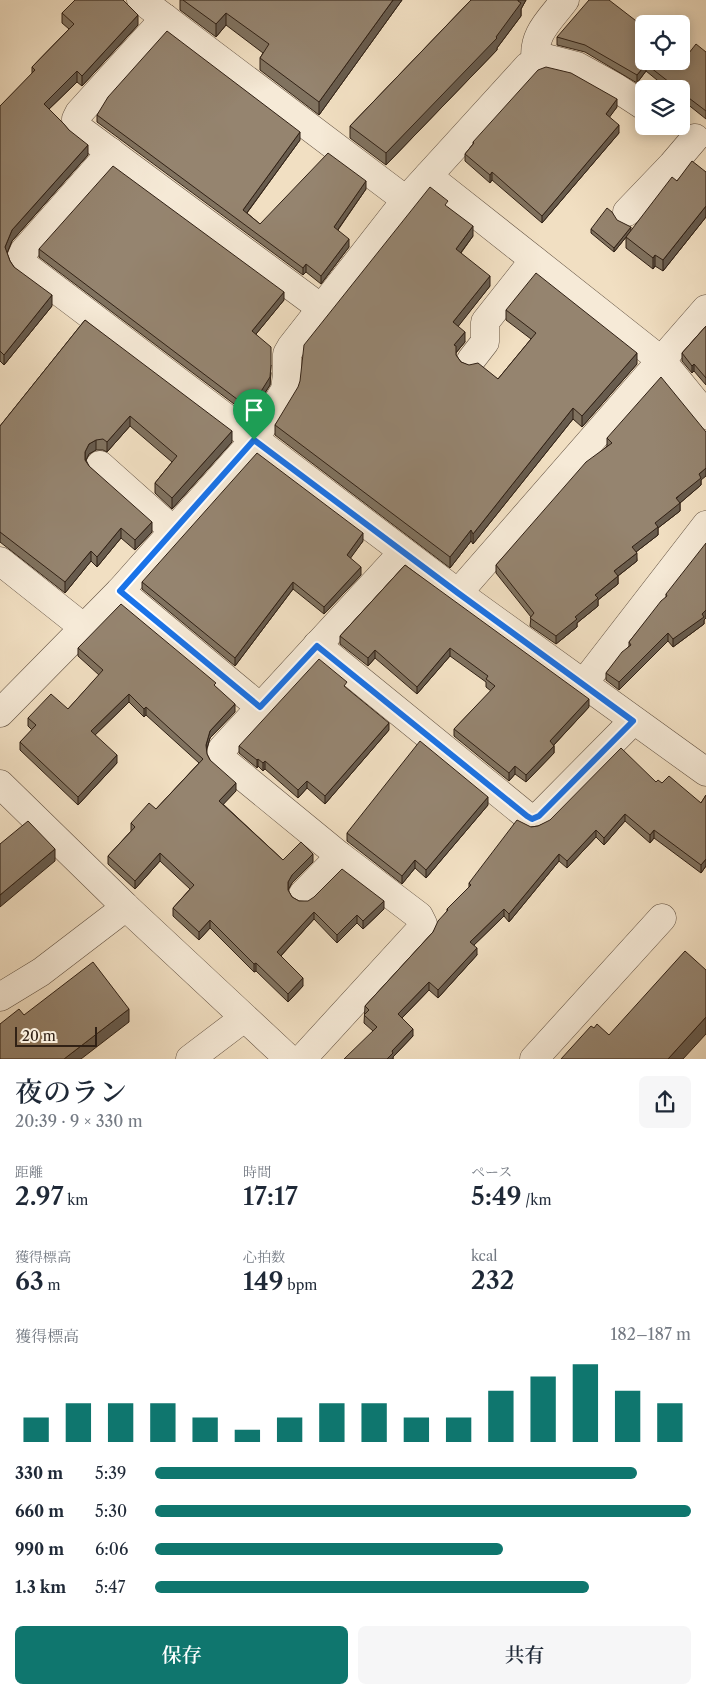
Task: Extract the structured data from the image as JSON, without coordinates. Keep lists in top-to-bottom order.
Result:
{
  "scale_bar": "20 m",
  "page": {
    "scale": "20 m",
    "heading": ["夜のラン", "20:39 · 9 × 330 m"],
    "stats": [
      ["距離", "2.97 km"],
      ["時間", "17:17"],
      ["ペース", "5:49 /km"],
      ["獲得標高", "63 m"],
      ["心拍数", "149 bpm"],
      ["kcal", "232"]
    ],
    "chart": ["獲得標高", "182–187 m"],
    "list": [
      {
        "name": "330 m",
        "note": "5:39"
      },
      {
        "name": "660 m",
        "note": "5:30"
      },
      {
        "name": "990 m",
        "note": "6:06"
      },
      {
        "name": "1.3 km",
        "note": "5:47"
      }
    ],
    "buttons": ["保存", "共有"]
  }
}
